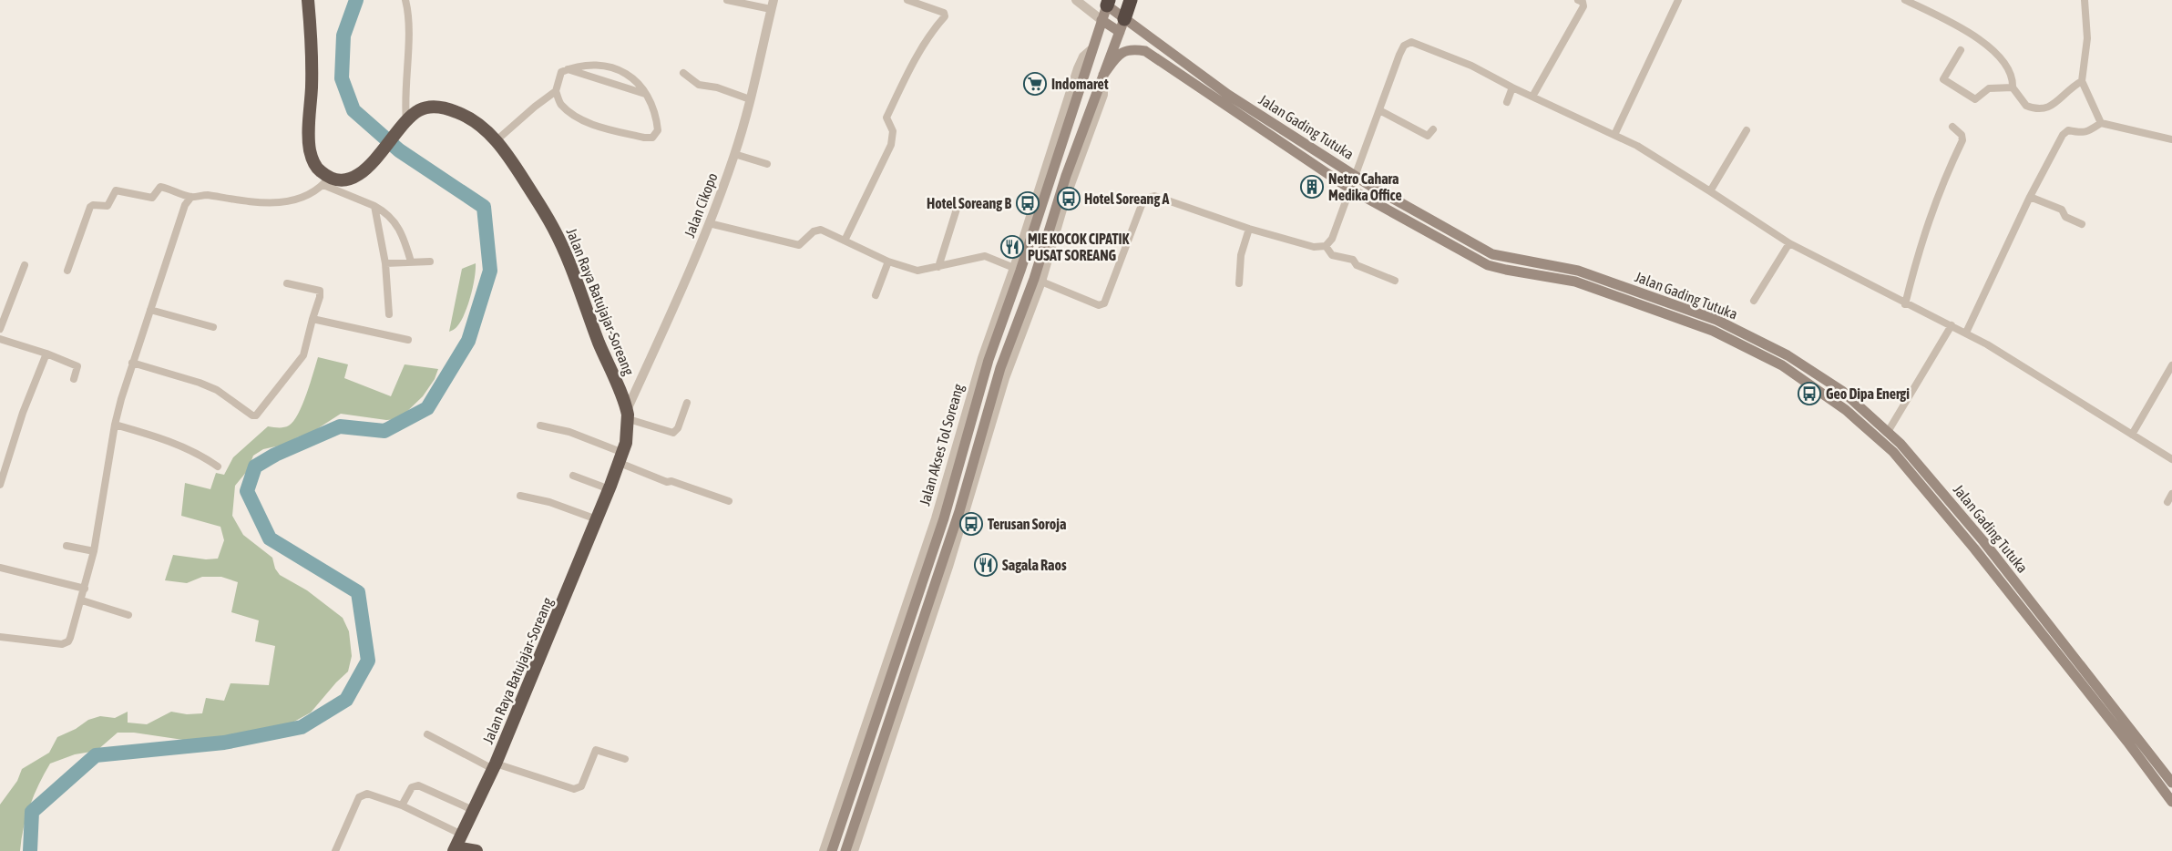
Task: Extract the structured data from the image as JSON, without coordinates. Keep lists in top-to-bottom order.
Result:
{
  "streets": {
    "highway": ["Jalan Raya Batujajar-Soreang"],
    "main road": ["Jalan Gading Tutuka", "Jalan Akses Tol Soreang"],
    "street": ["Jalan Cikopo"]
  },
  "crossings": [
    ["Jalan Gading Tutuka", "Jalan Akses Tol Soreang"],
    ["Jalan Cikopo", "Jalan Raya Batujajar-Soreang"]
  ],
  "places": {
    "supermarket": ["Indomaret"],
    "building": ["Netro Cahara Medika Office"],
    "bus stop": [
      "Hotel Soreang A",
      "Hotel Soreang B",
      "Geo Dipa Energi",
      "Terusan Soroja"
    ],
    "restaurant": ["MIE KOCOK CIPATIK PUSAT SOREANG", "Sagala Raos"]
  }
}
